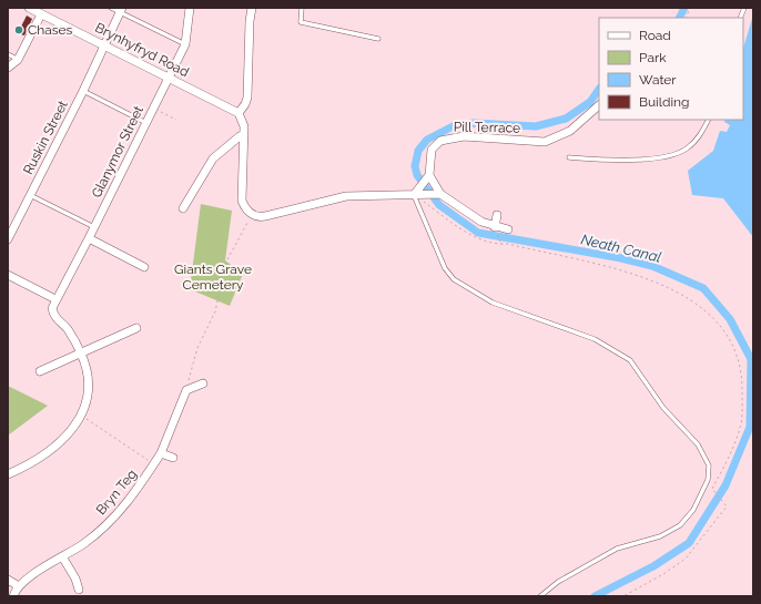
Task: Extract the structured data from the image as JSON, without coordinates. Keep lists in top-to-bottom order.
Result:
{
  "streets": {
    "street": [
      "Brynhyfryd Road",
      "Pill Terrace",
      "Ruskin Street",
      "Glanymor Street",
      "Bryn Teg"
    ]
  },
  "crossings": [
    ["Brynhyfryd Road", "Ruskin Street"],
    ["Brynhyfryd Road", "Glanymor Street"]
  ],
  "water": ["Neath Canal"],
  "parks": ["Giants Grave Cemetery"],
  "places": ["Chases"],
  "legend": [
    "Road",
    "Park",
    "Water",
    "Building"
  ]
}
